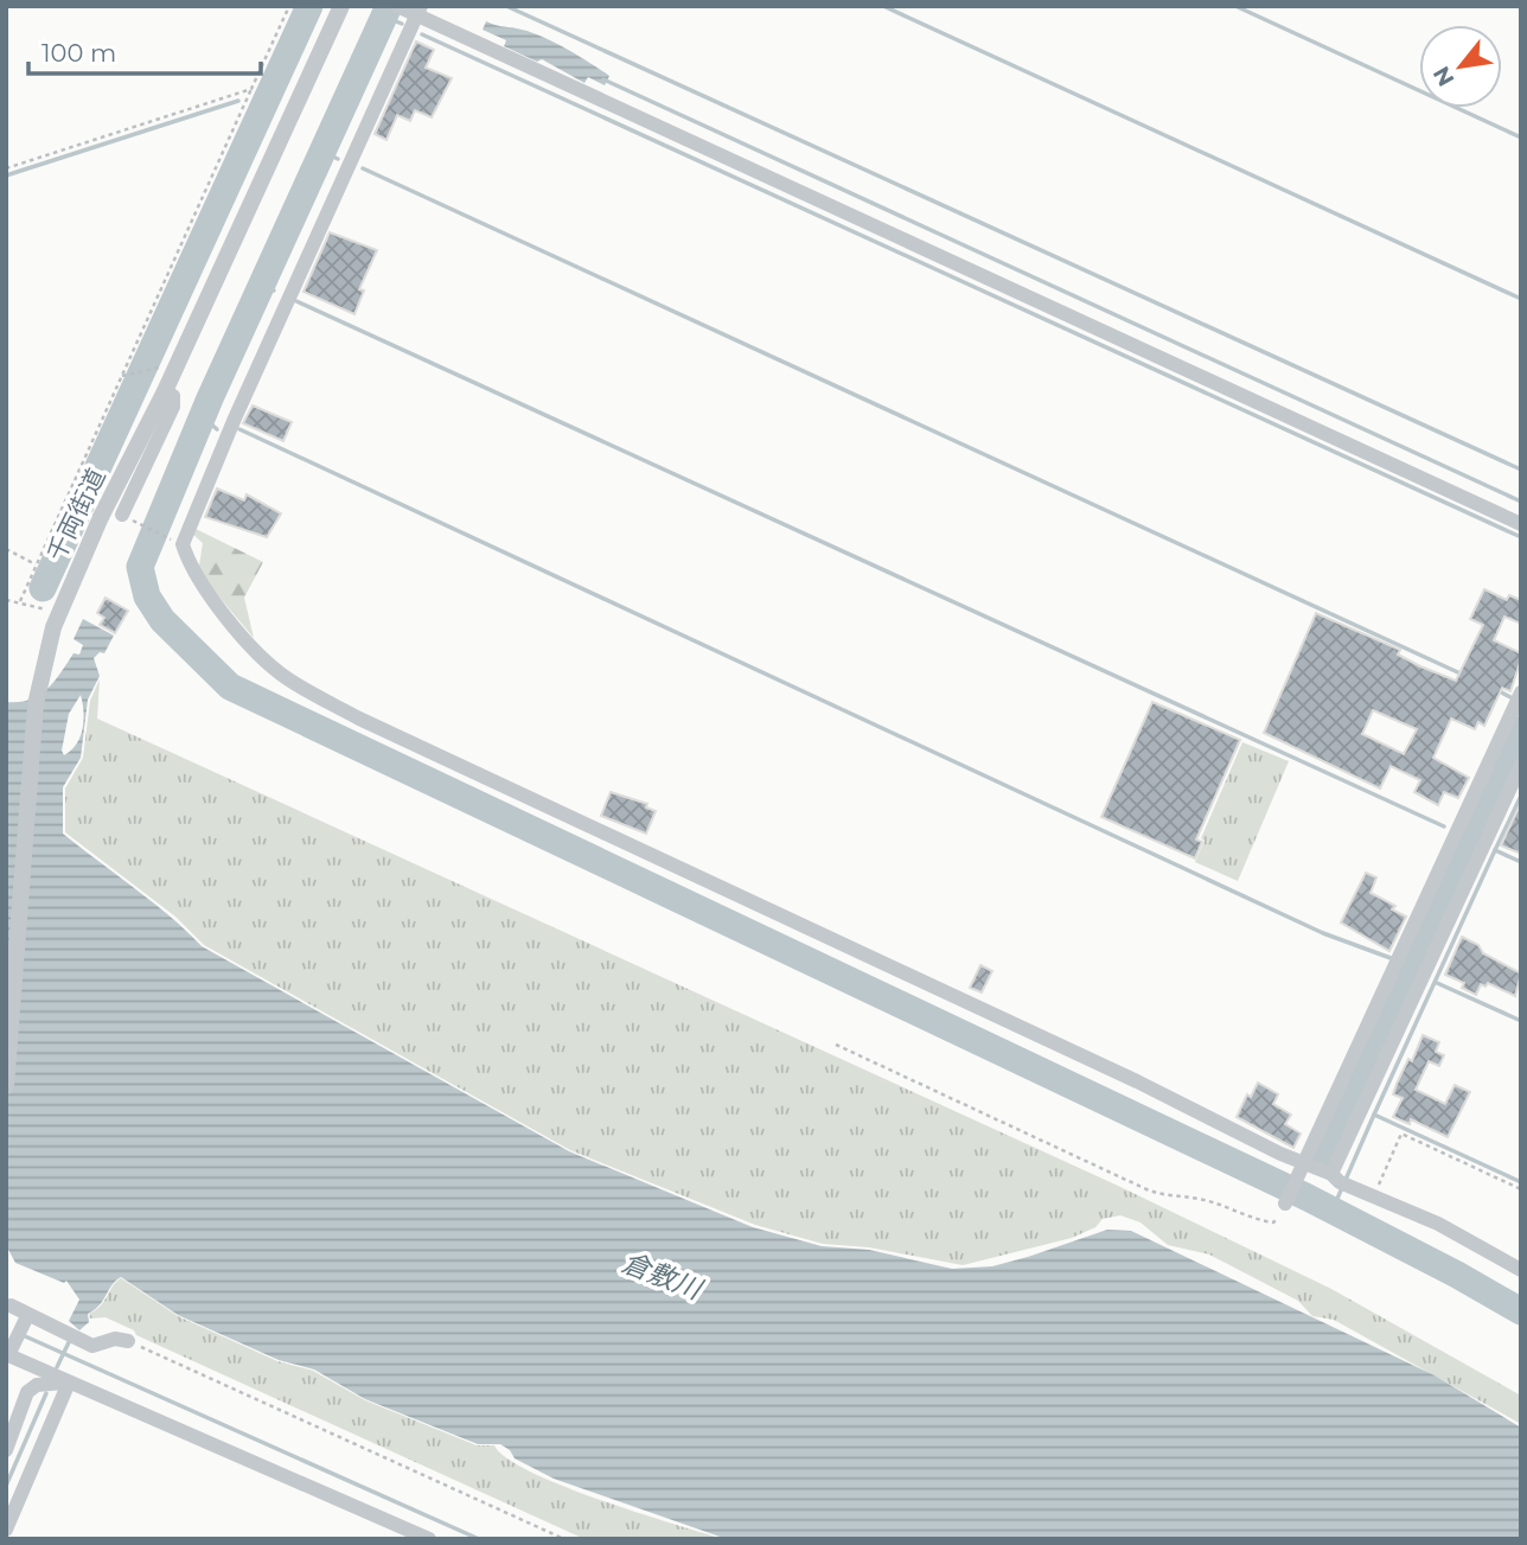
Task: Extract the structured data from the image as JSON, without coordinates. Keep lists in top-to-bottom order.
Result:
{
  "streets": {
    "street": ["千両街道"]
  },
  "water": ["倉敷川"],
  "scale_bar": "100 m",
  "north": "bottom left"
}
